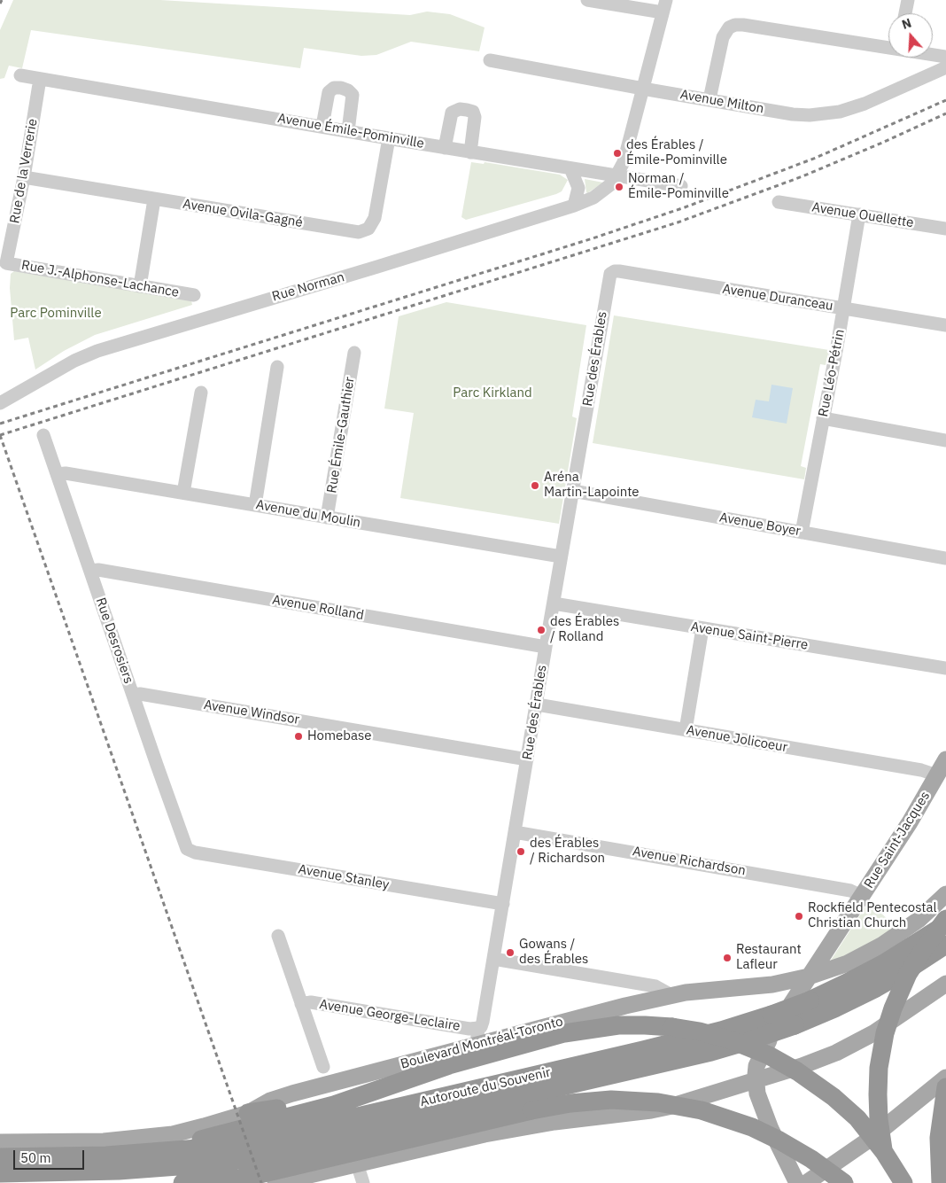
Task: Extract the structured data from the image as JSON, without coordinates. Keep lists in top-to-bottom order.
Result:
{
  "streets": {
    "highway": ["Autoroute du Souvenir"],
    "main road": ["Rue Saint-Jacques", "Boulevard Montréal-Toronto"],
    "street": [
      "Avenue Milton",
      "Avenue Émile-Pominville",
      "Rue de la Verrerie",
      "Avenue Ovila-Gagné",
      "Avenue Ouellette",
      "Rue J.-Alphonse-Lachance",
      "Rue Norman",
      "Avenue Duranceau",
      "Rue des Érables",
      "Rue Léo-Pétrin",
      "Rue Émile-Gauthier",
      "Avenue du Moulin",
      "Avenue Boyer",
      "Avenue Rolland",
      "Avenue Saint-Pierre",
      "Rue Desrosiers",
      "Avenue Windsor",
      "Avenue Jolicoeur",
      "Avenue Richardson",
      "Avenue Stanley",
      "Avenue George-Leclaire"
    ]
  },
  "crossings": [
    ["Avenue Émile-Pominville", "Rue de la Verrerie"],
    ["Avenue Émile-Pominville", "Avenue Ovila-Gagné"],
    ["Avenue Émile-Pominville", "Rue Norman"],
    ["Rue de la Verrerie", "Avenue Ovila-Gagné"],
    ["Rue de la Verrerie", "Rue J.-Alphonse-Lachance"],
    ["Avenue Ouellette", "Rue Léo-Pétrin"],
    ["Avenue Duranceau", "Rue des Érables"],
    ["Avenue Duranceau", "Rue Léo-Pétrin"],
    ["Rue des Érables", "Avenue du Moulin"],
    ["Rue des Érables", "Avenue Boyer"],
    ["Rue des Érables", "Avenue Rolland"],
    ["Rue des Érables", "Avenue Saint-Pierre"],
    ["Rue des Érables", "Avenue Windsor"],
    ["Rue des Érables", "Avenue Jolicoeur"],
    ["Rue des Érables", "Avenue Richardson"],
    ["Rue des Érables", "Avenue Stanley"],
    ["Rue des Érables", "Avenue George-Leclaire"],
    ["Rue des Érables", "Boulevard Montréal-Toronto"],
    ["Rue Léo-Pétrin", "Avenue Boyer"],
    ["Rue Émile-Gauthier", "Avenue du Moulin"],
    ["Avenue du Moulin", "Rue Desrosiers"],
    ["Avenue Rolland", "Rue Desrosiers"],
    ["Rue Desrosiers", "Avenue Windsor"],
    ["Rue Desrosiers", "Avenue Stanley"],
    ["Avenue Jolicoeur", "Rue Saint-Jacques"],
    ["Rue Saint-Jacques", "Avenue Richardson"],
    ["Rue Saint-Jacques", "Boulevard Montréal-Toronto"]
  ],
  "parks": ["Parc Pominville", "Parc Kirkland"],
  "places": [
    "des Érables / Émile-Pominville",
    "Norman / Émile-Pominville",
    "Aréna Martin-Lapointe",
    "des Érables / Rolland",
    "Homebase",
    "des Érables / Richardson",
    "Rockfield Pentecostal Christian Church",
    "Gowans / des Érables",
    "Restaurant Lafleur"
  ],
  "scale_bar": "50 m",
  "north": "top"
}
